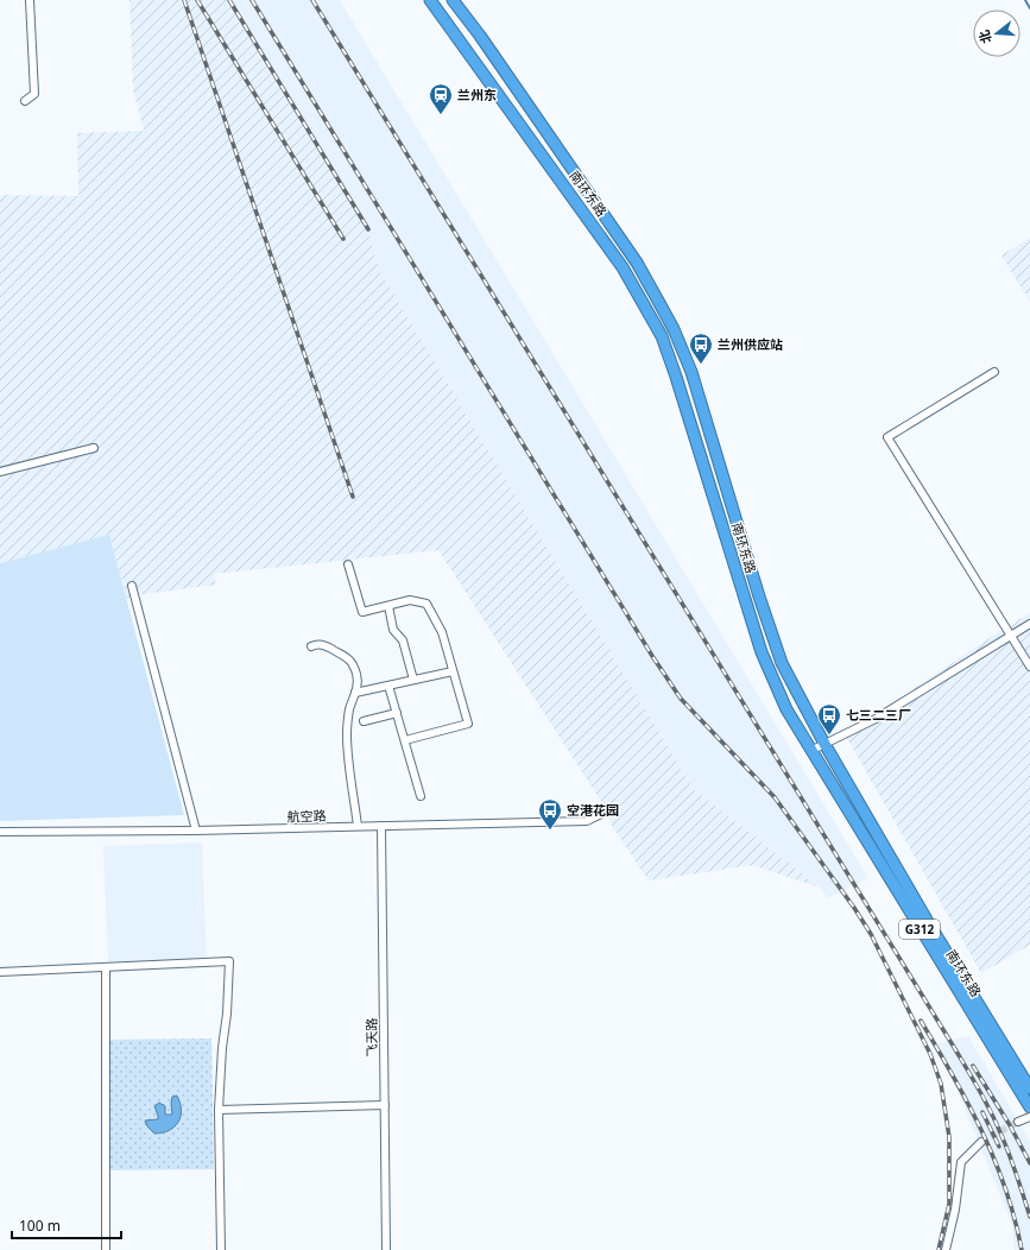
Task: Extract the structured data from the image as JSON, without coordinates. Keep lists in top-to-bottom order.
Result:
{
  "streets": {
    "highway": ["南环东路", "G312"],
    "street": ["航空路", "飞天路"]
  },
  "crossings": [
    ["航空路", "飞天路"]
  ],
  "places": {
    "station": ["兰州东"],
    "bus stop": ["兰州供应站", "七三二三厂", "空港花园"]
  },
  "scale_bar": "100 m",
  "north": "left"
}
